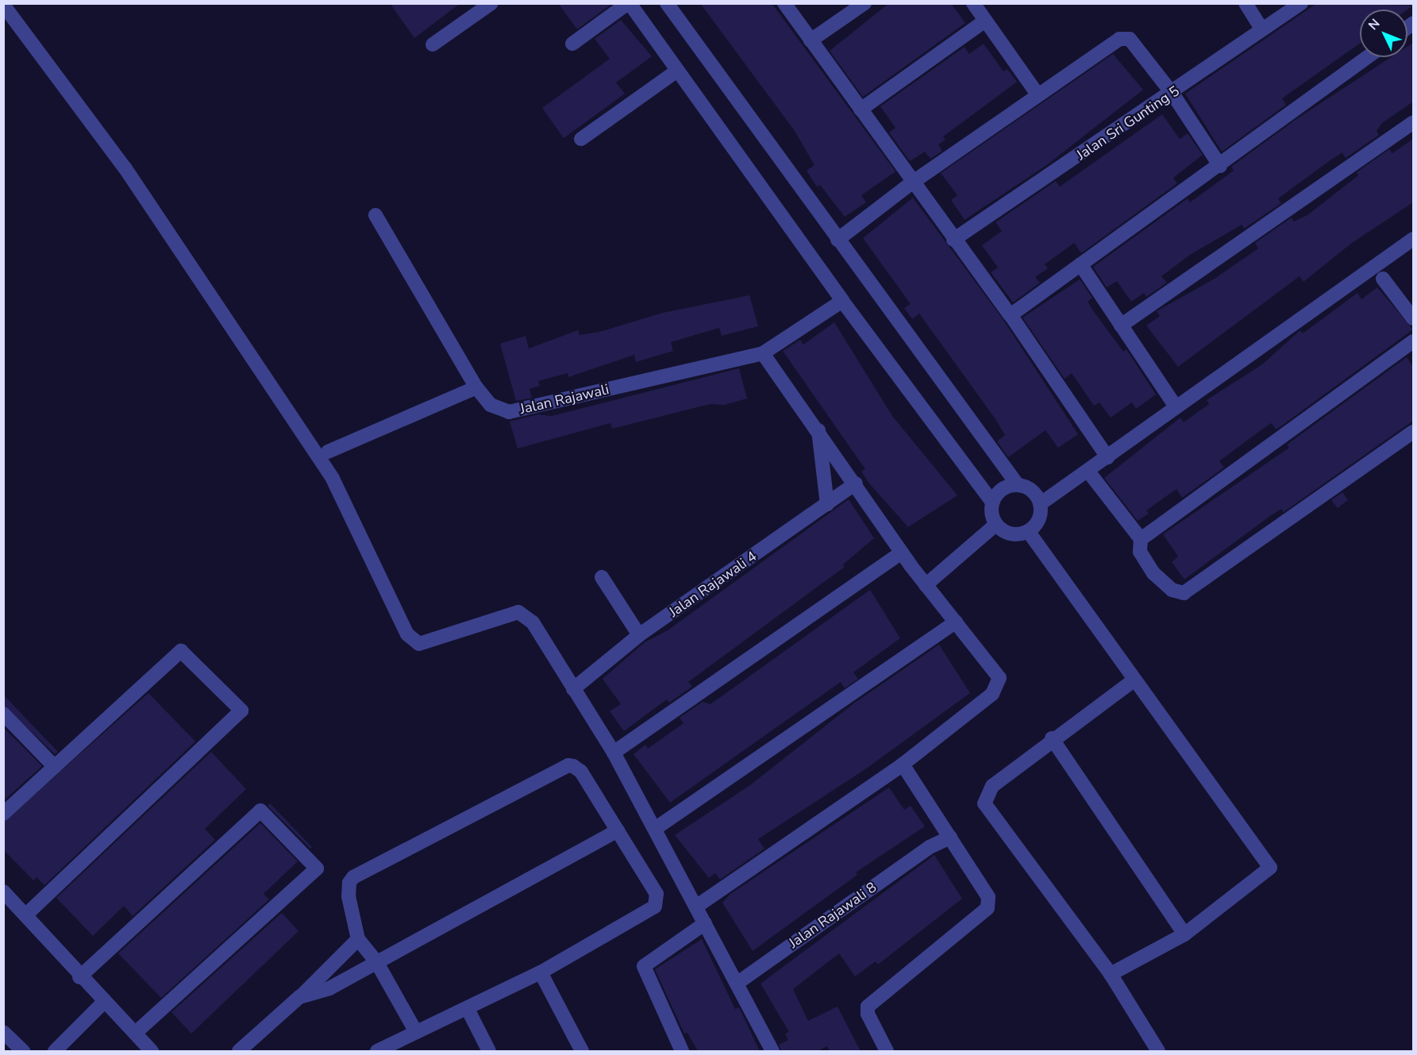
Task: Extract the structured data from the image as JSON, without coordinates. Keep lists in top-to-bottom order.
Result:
{
  "streets": {
    "street": [
      "Jalan Sri Gunting 5",
      "Jalan Rajawali",
      "Jalan Rajawali 4",
      "Jalan Rajawali 8"
    ]
  },
  "north": "top left"
}
